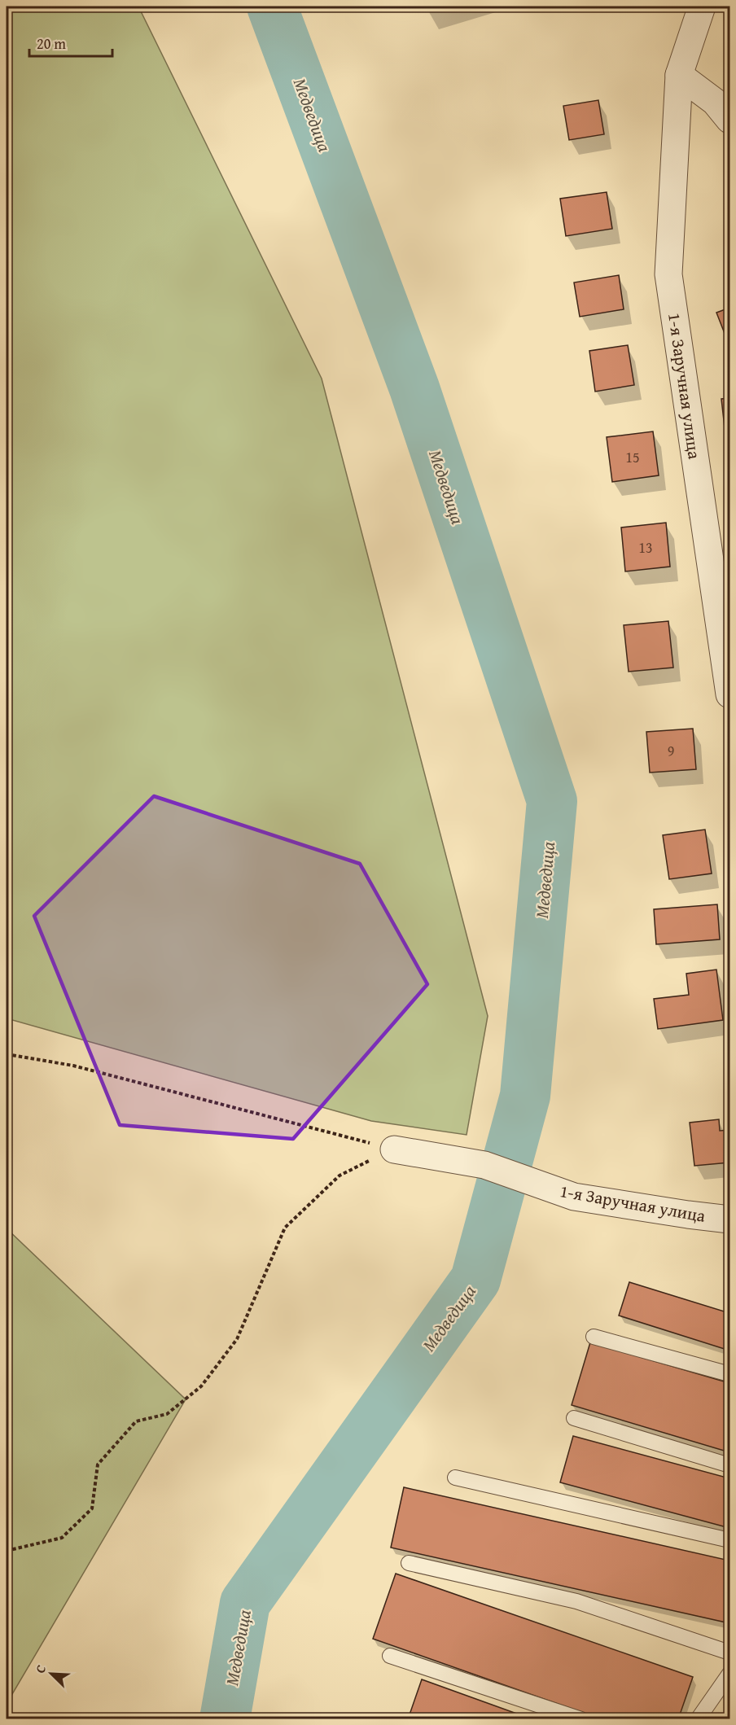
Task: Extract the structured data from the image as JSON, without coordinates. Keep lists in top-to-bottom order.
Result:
{
  "streets": {
    "street": ["1-я Заручная улица"]
  },
  "water": ["Медведица"],
  "house_numbers": ["15", "13", "9"],
  "scale_bar": "20 m",
  "north": "top left"
}
